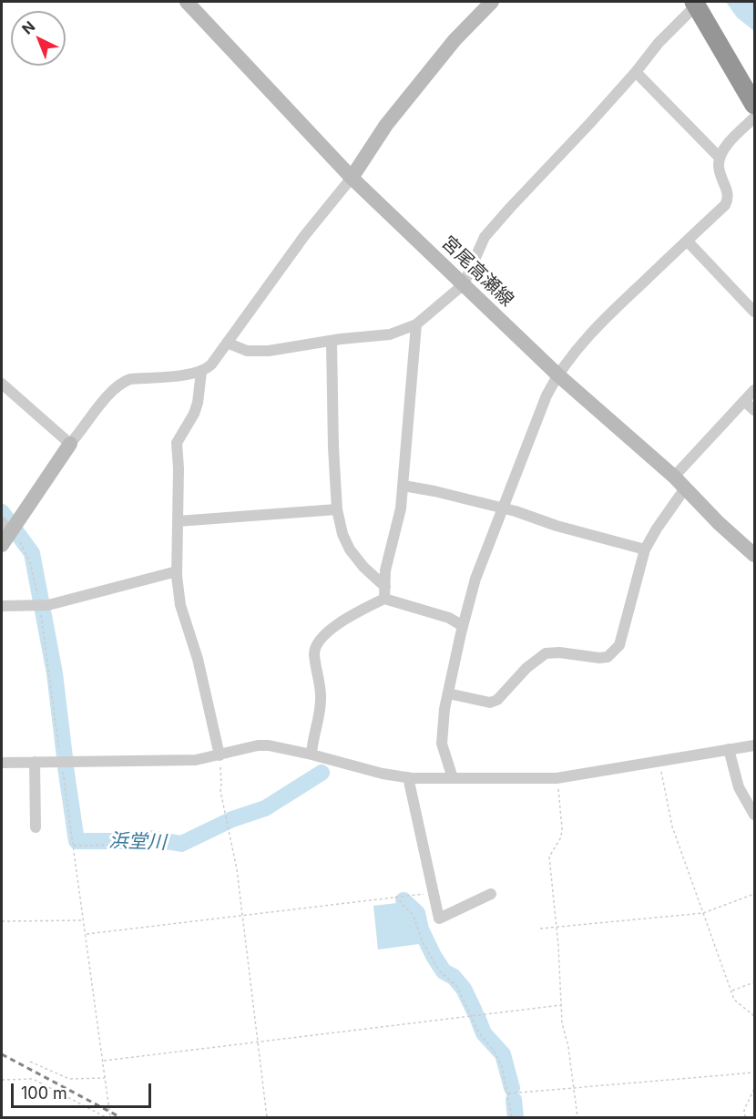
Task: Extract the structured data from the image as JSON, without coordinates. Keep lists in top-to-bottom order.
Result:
{
  "streets": {
    "main road": ["宮尾高瀬線"]
  },
  "water": ["浜堂川"],
  "scale_bar": "100 m",
  "north": "top left"
}
